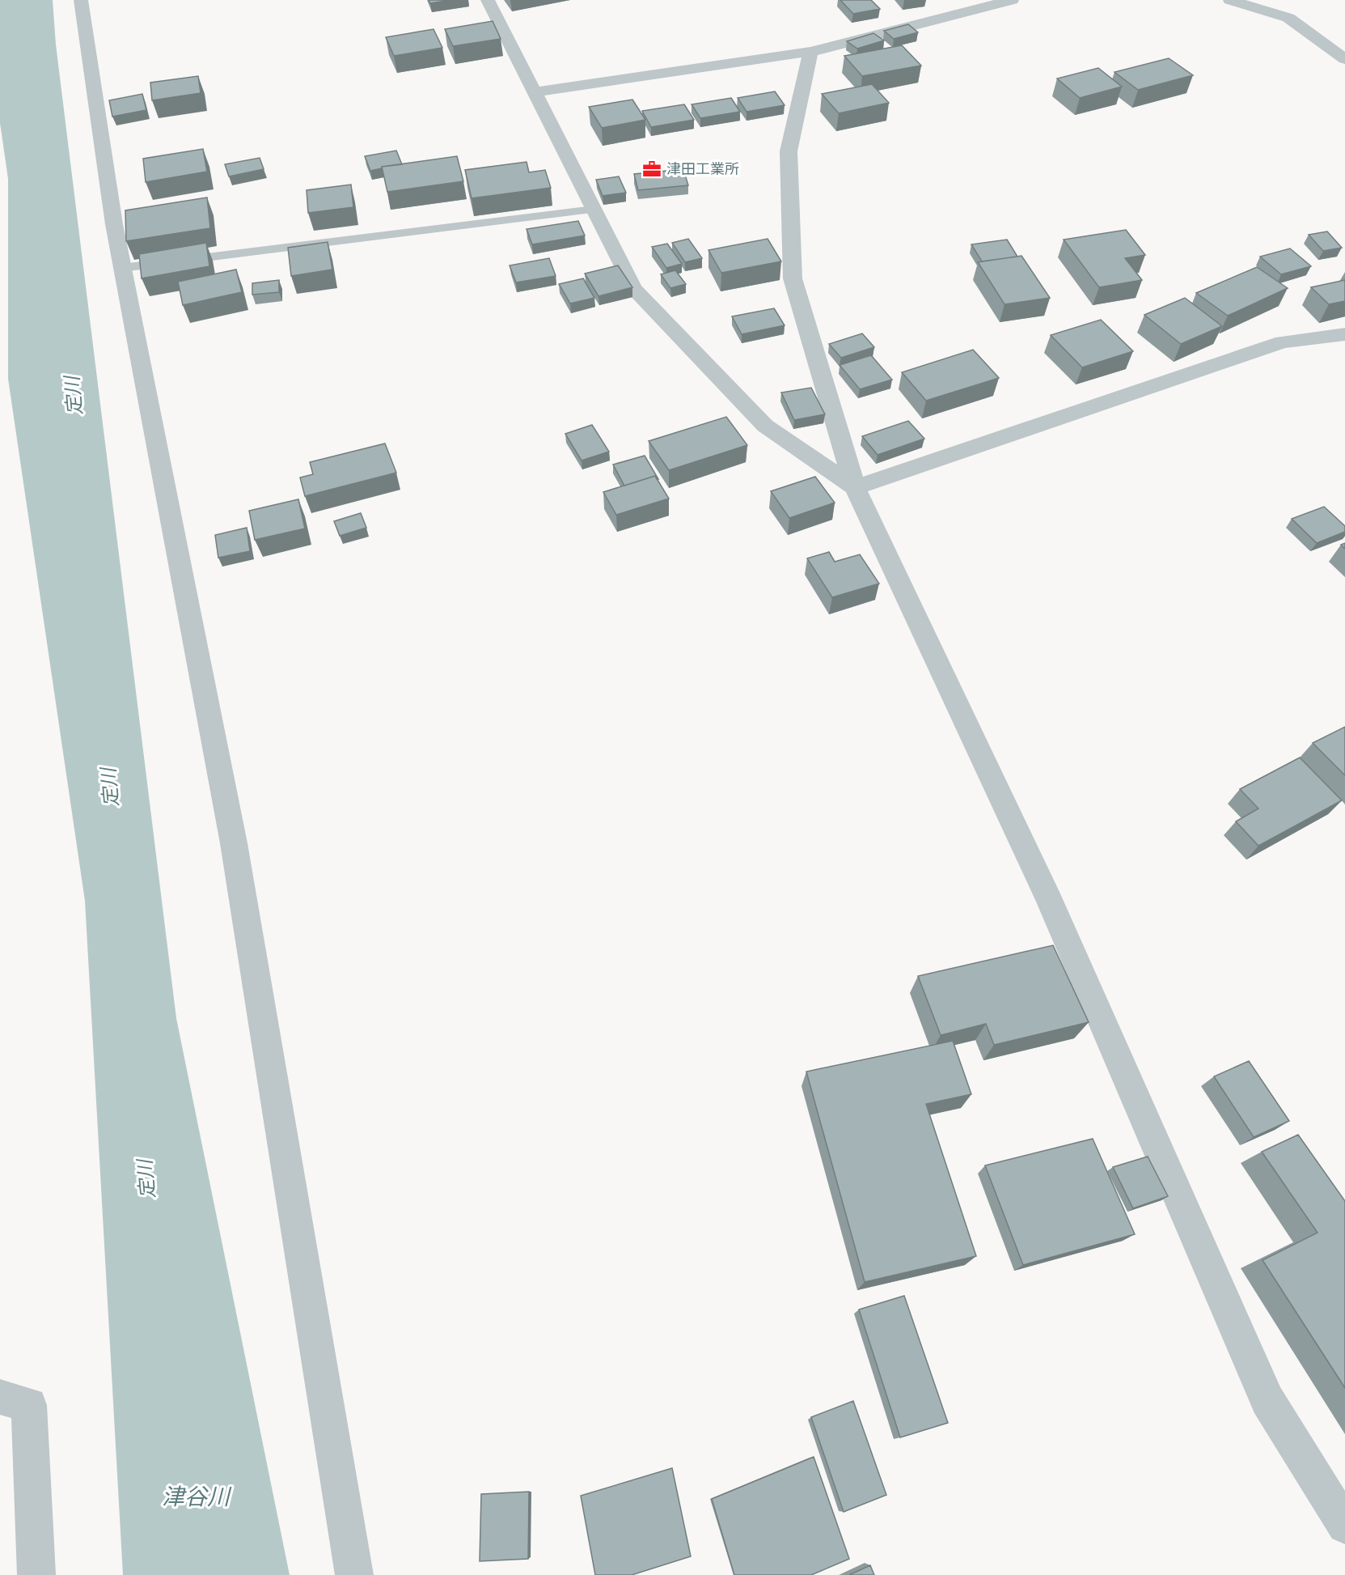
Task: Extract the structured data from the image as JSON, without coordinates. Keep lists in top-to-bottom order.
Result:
{
  "water": ["定川", "津谷川"],
  "places": {
    "office": ["津田工業所"]
  }
}
